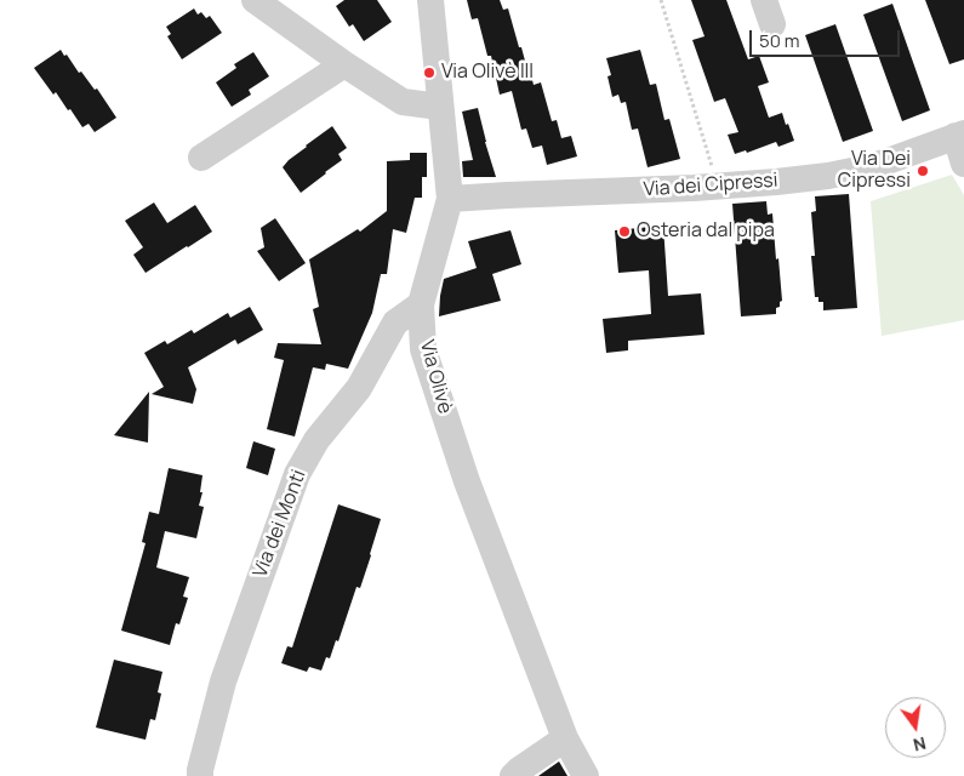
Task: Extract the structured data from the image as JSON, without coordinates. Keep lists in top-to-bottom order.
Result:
{
  "streets": {
    "street": ["Via dei Cipressi", "Via Olivè", "Via dei Monti"]
  },
  "crossings": [
    ["Via dei Cipressi", "Via Olivè"],
    ["Via Olivè", "Via dei Monti"]
  ],
  "places": ["Via Olivè III", "Via Dei Cipressi", "Osteria dal pipa"],
  "scale_bar": "50 m",
  "north": "bottom"
}
